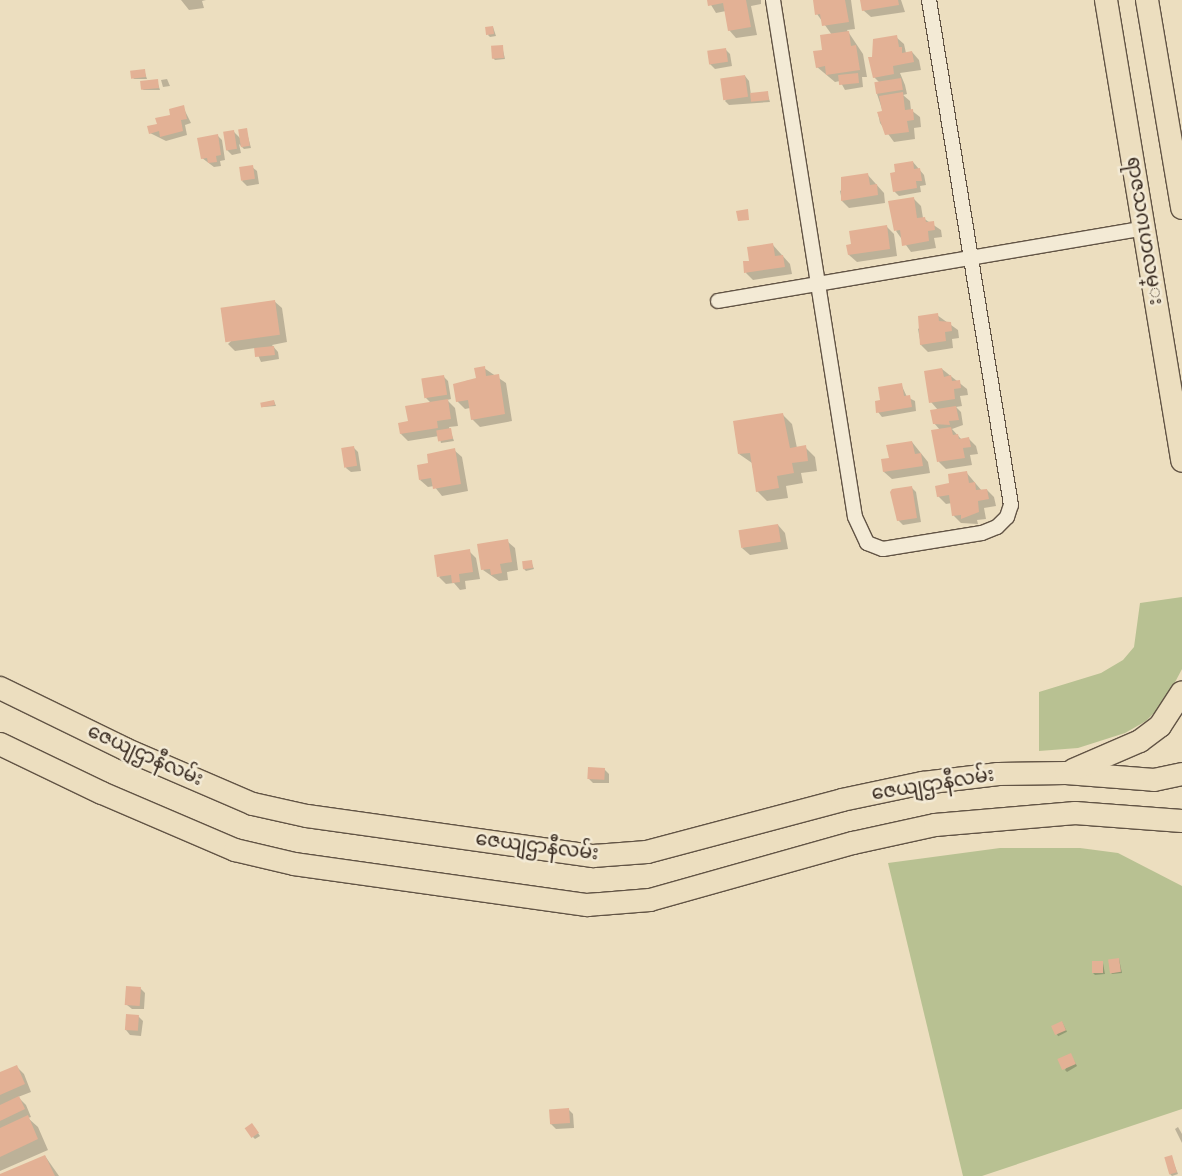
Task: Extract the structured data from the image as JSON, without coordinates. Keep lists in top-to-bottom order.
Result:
{
  "streets": {
    "main road": ["ရာဇသဂၤဟလမ္း", "ဇေယျဌာနီလမ်း"]
  }
}
